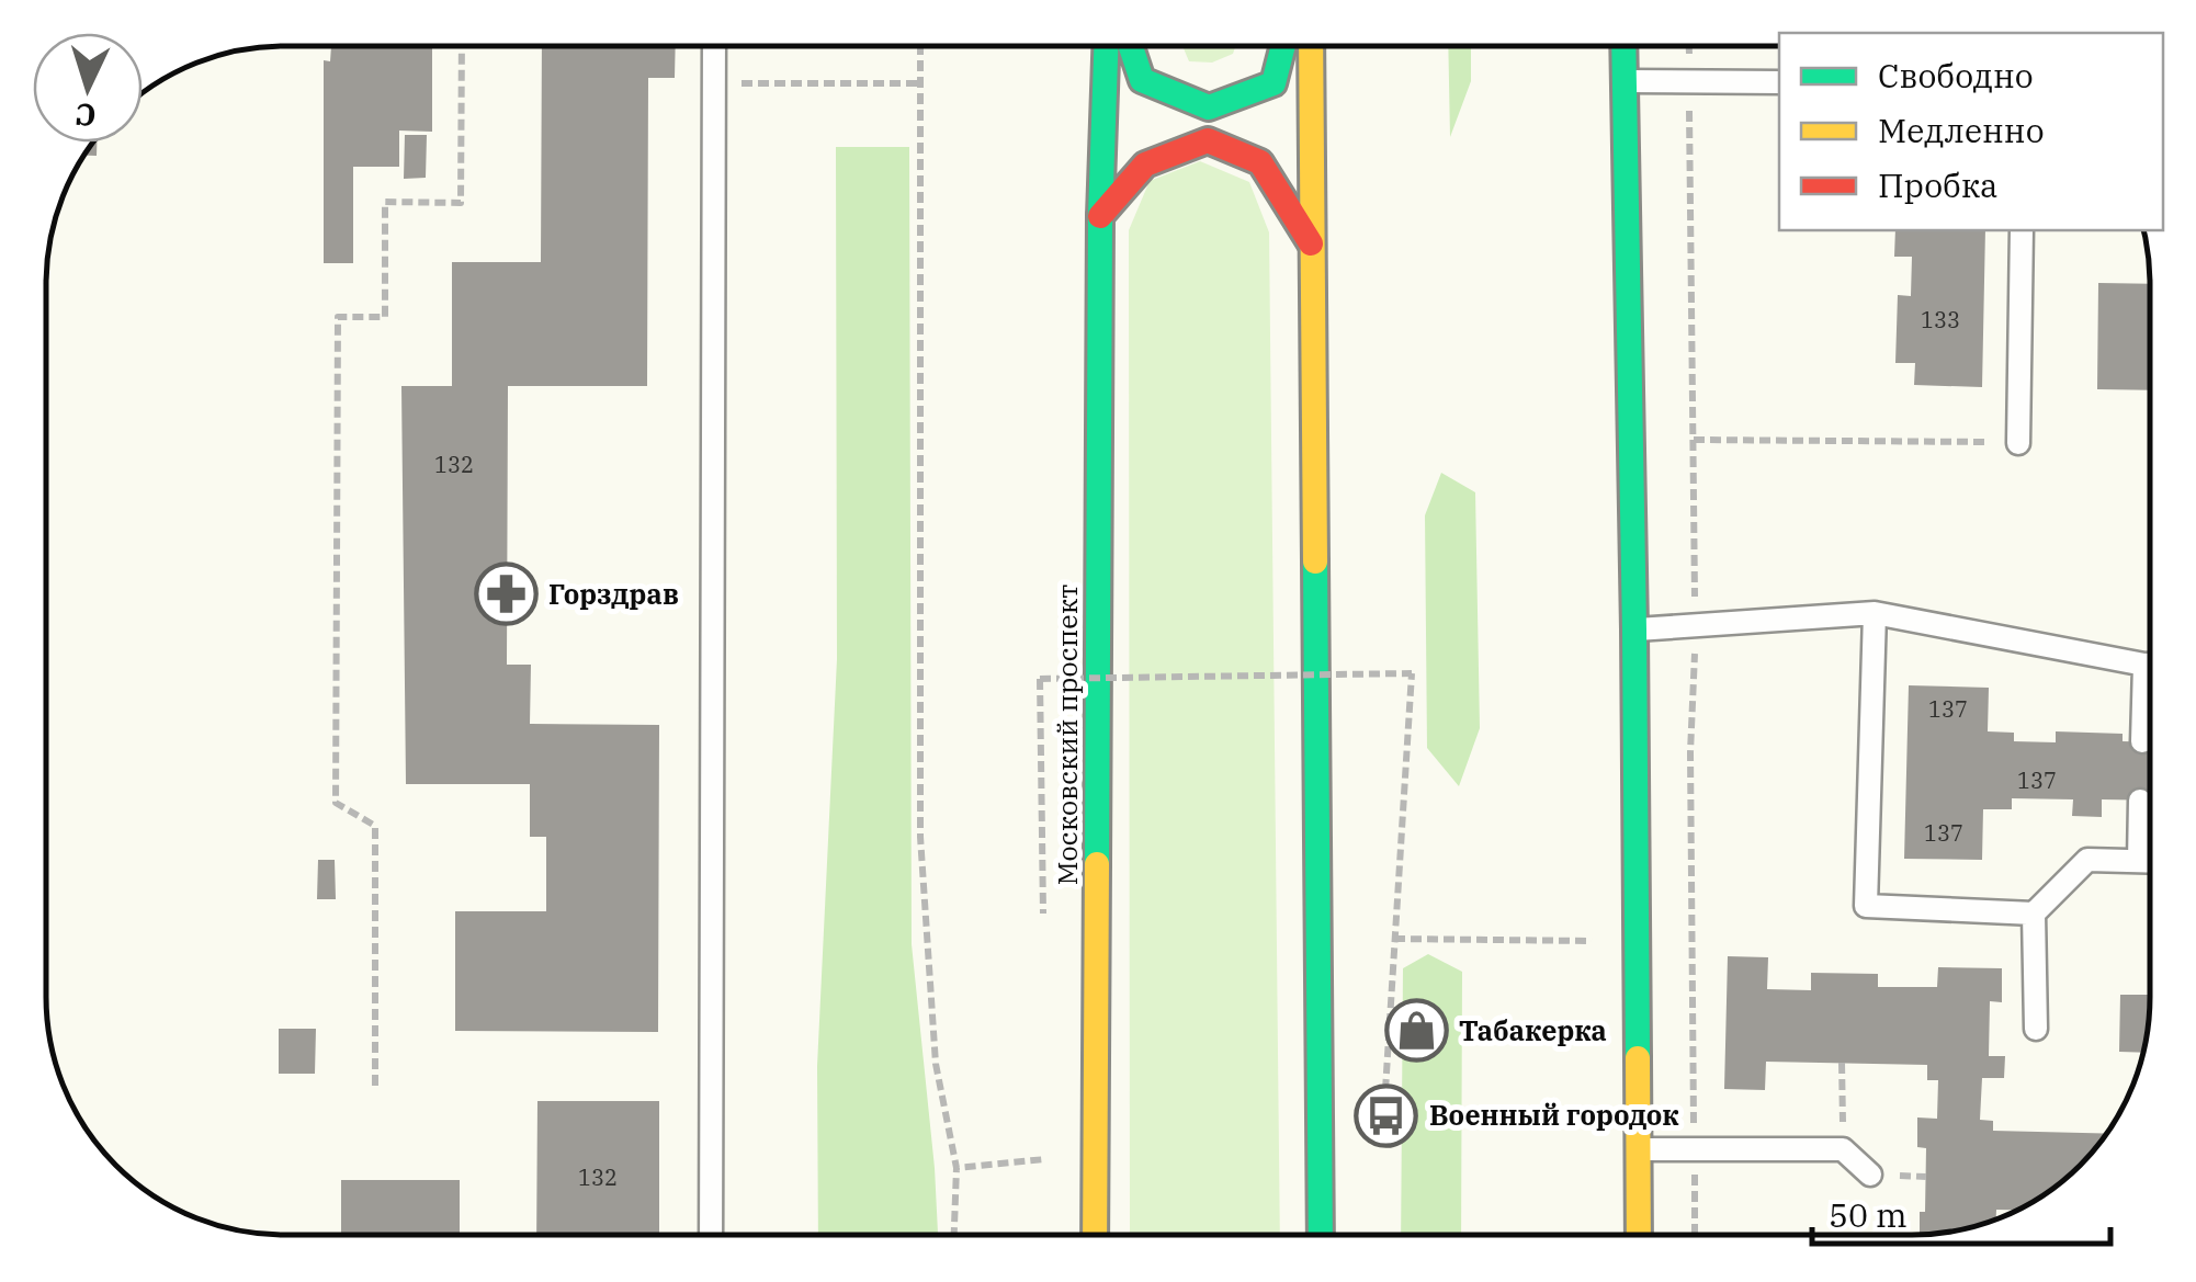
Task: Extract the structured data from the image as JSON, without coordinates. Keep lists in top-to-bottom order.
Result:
{
  "streets": {
    "main road": ["Московский проспект"]
  },
  "places": {
    "pharmacy": ["Горздрав"],
    "shop": ["Табакерка"],
    "bus stop": ["Военный городок"]
  },
  "house_numbers": [
    "133",
    "132",
    "137",
    "137",
    "137",
    "132"
  ],
  "legend": ["Свободно", "Медленно", "Пробка"],
  "scale_bar": "50 m",
  "north": "bottom"
}
